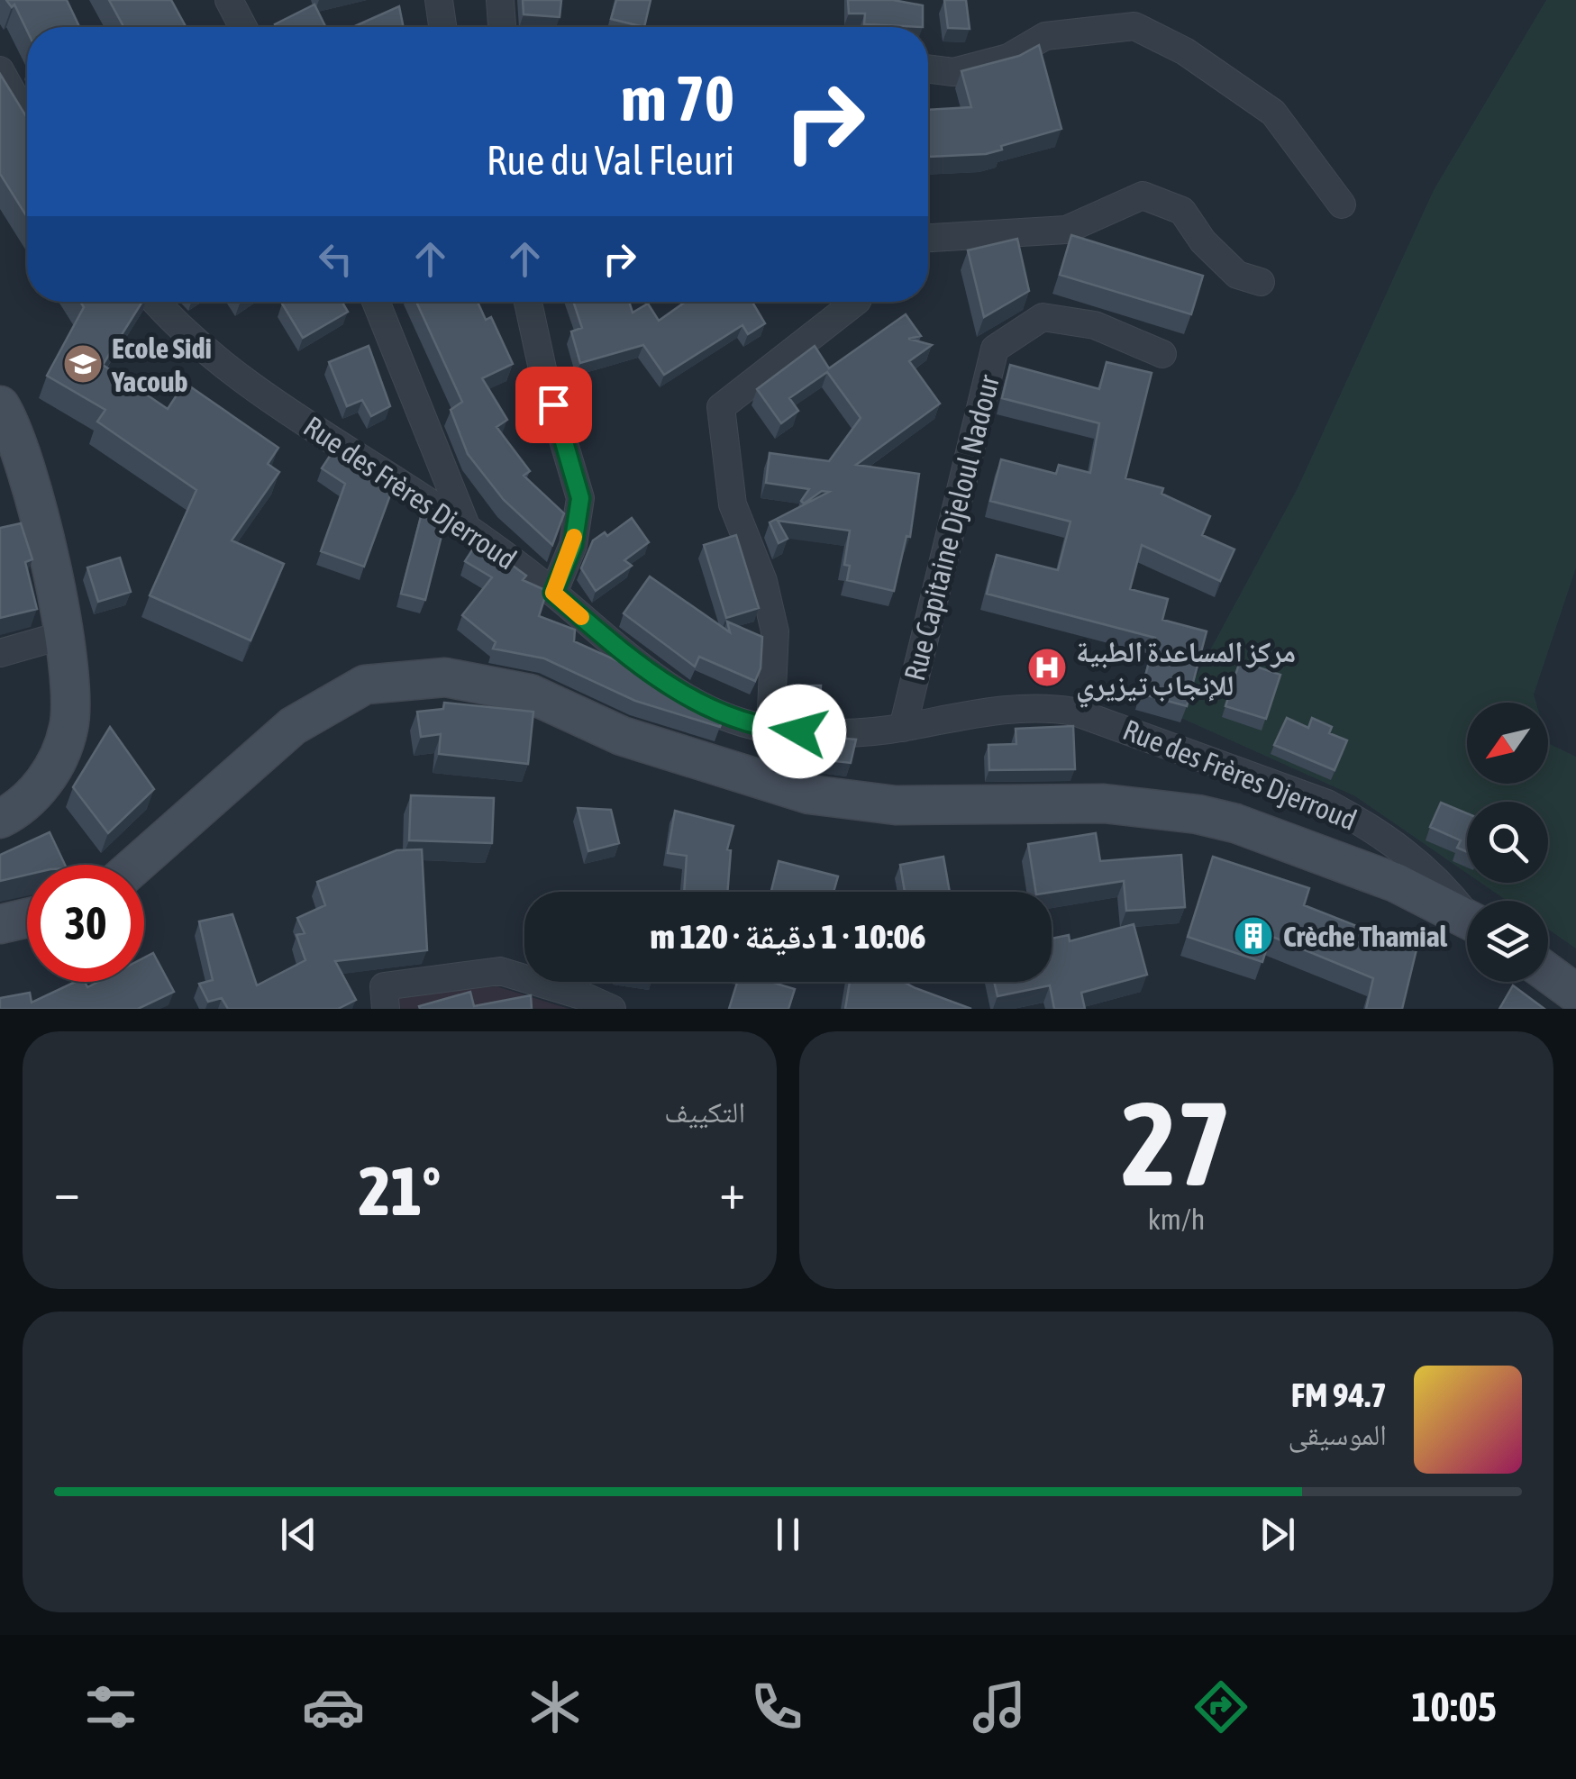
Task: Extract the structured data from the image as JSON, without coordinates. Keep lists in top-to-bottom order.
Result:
{
  "streets": {
    "street": ["Rue des Frères Djerroud", "Rue Capitaine Djeloul Nadour"]
  },
  "crossings": [
    ["Rue des Frères Djerroud", "Rue Capitaine Djeloul Nadour"]
  ],
  "places": {
    "school or university": ["Ecole Sidi Yacoub"],
    "hospital": ["مركز المساعدة الطبية للإنجاب تيزيري"],
    "building": ["Crèche Thamial"]
  },
  "north": "bottom left",
  "page": {
    "turn": ["70 m", "Rue du Val Fleuri"],
    "limit": "30",
    "trip": "10:06 · 1 دقيقة · 120 m",
    "tile": [
      ["27", "km/h"],
      "التكييف"
    ],
    "heat": ["−", "21°", "+"],
    "song": ["94.7 FM", "الموسيقى"],
    "tabs": "10:05"
  }
}
